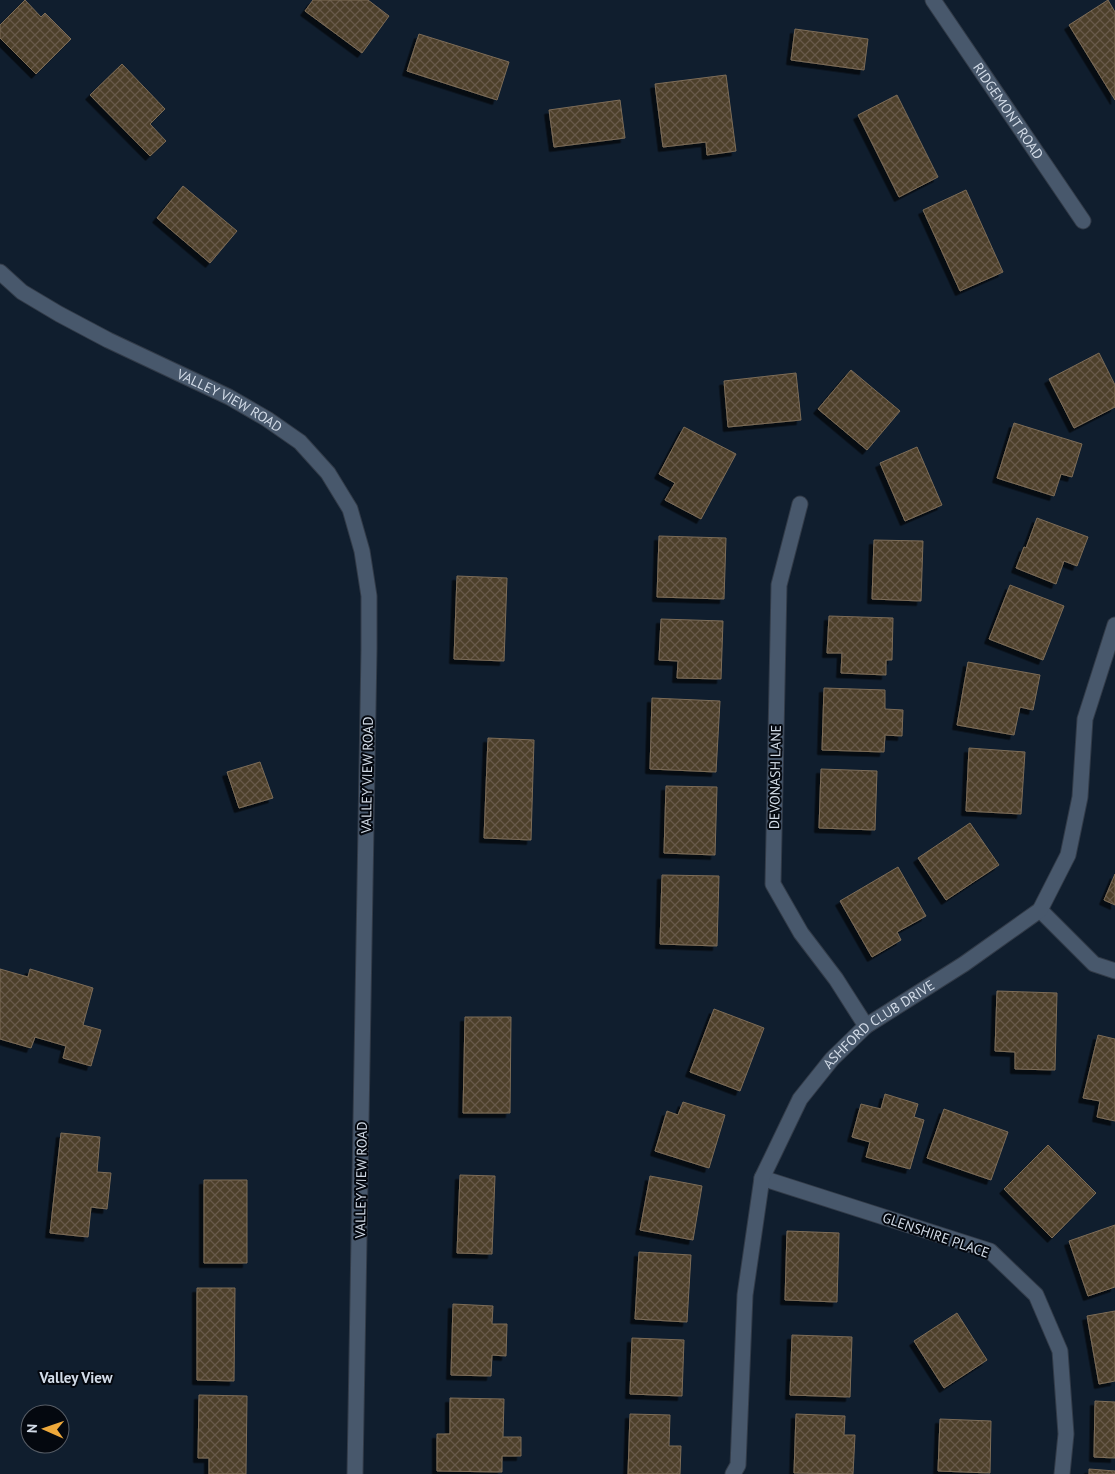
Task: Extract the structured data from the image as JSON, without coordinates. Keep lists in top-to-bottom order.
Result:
{
  "streets": {
    "street": [
      "RIDGEMONT ROAD",
      "VALLEY VIEW ROAD",
      "DEVONASH LANE",
      "ASHFORD CLUB DRIVE",
      "GLENSHIRE PLACE"
    ]
  },
  "crossings": [
    ["DEVONASH LANE", "ASHFORD CLUB DRIVE"],
    ["ASHFORD CLUB DRIVE", "GLENSHIRE PLACE"]
  ],
  "districts": ["Valley View"],
  "north": "left"
}
